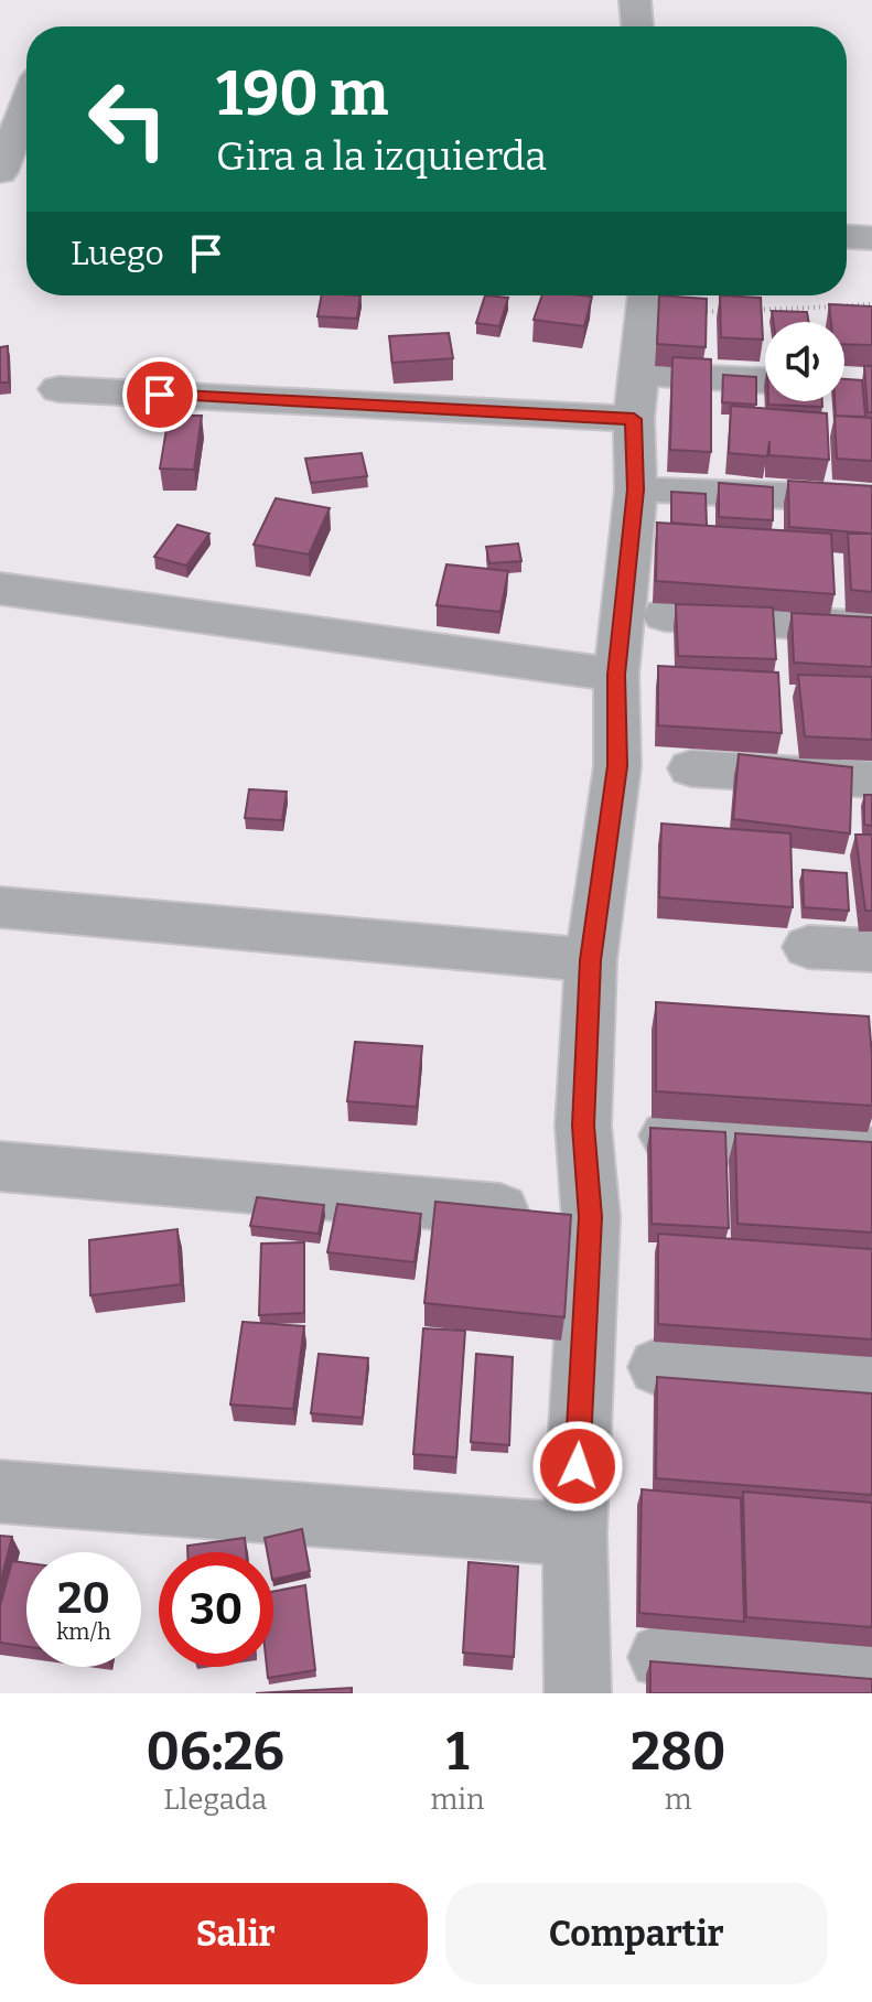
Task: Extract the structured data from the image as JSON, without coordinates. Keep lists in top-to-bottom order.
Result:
{
  "page": {
    "turn": ["190 m", "Gira a la izquierda"],
    "then": "Luego",
    "speed": "20 km/h",
    "limit": "30",
    "eta": [
      "06:26",
      "Llegada",
      "1",
      "min",
      "280",
      "m"
    ],
    "buttons": ["Salir", "Compartir"]
  }
}
